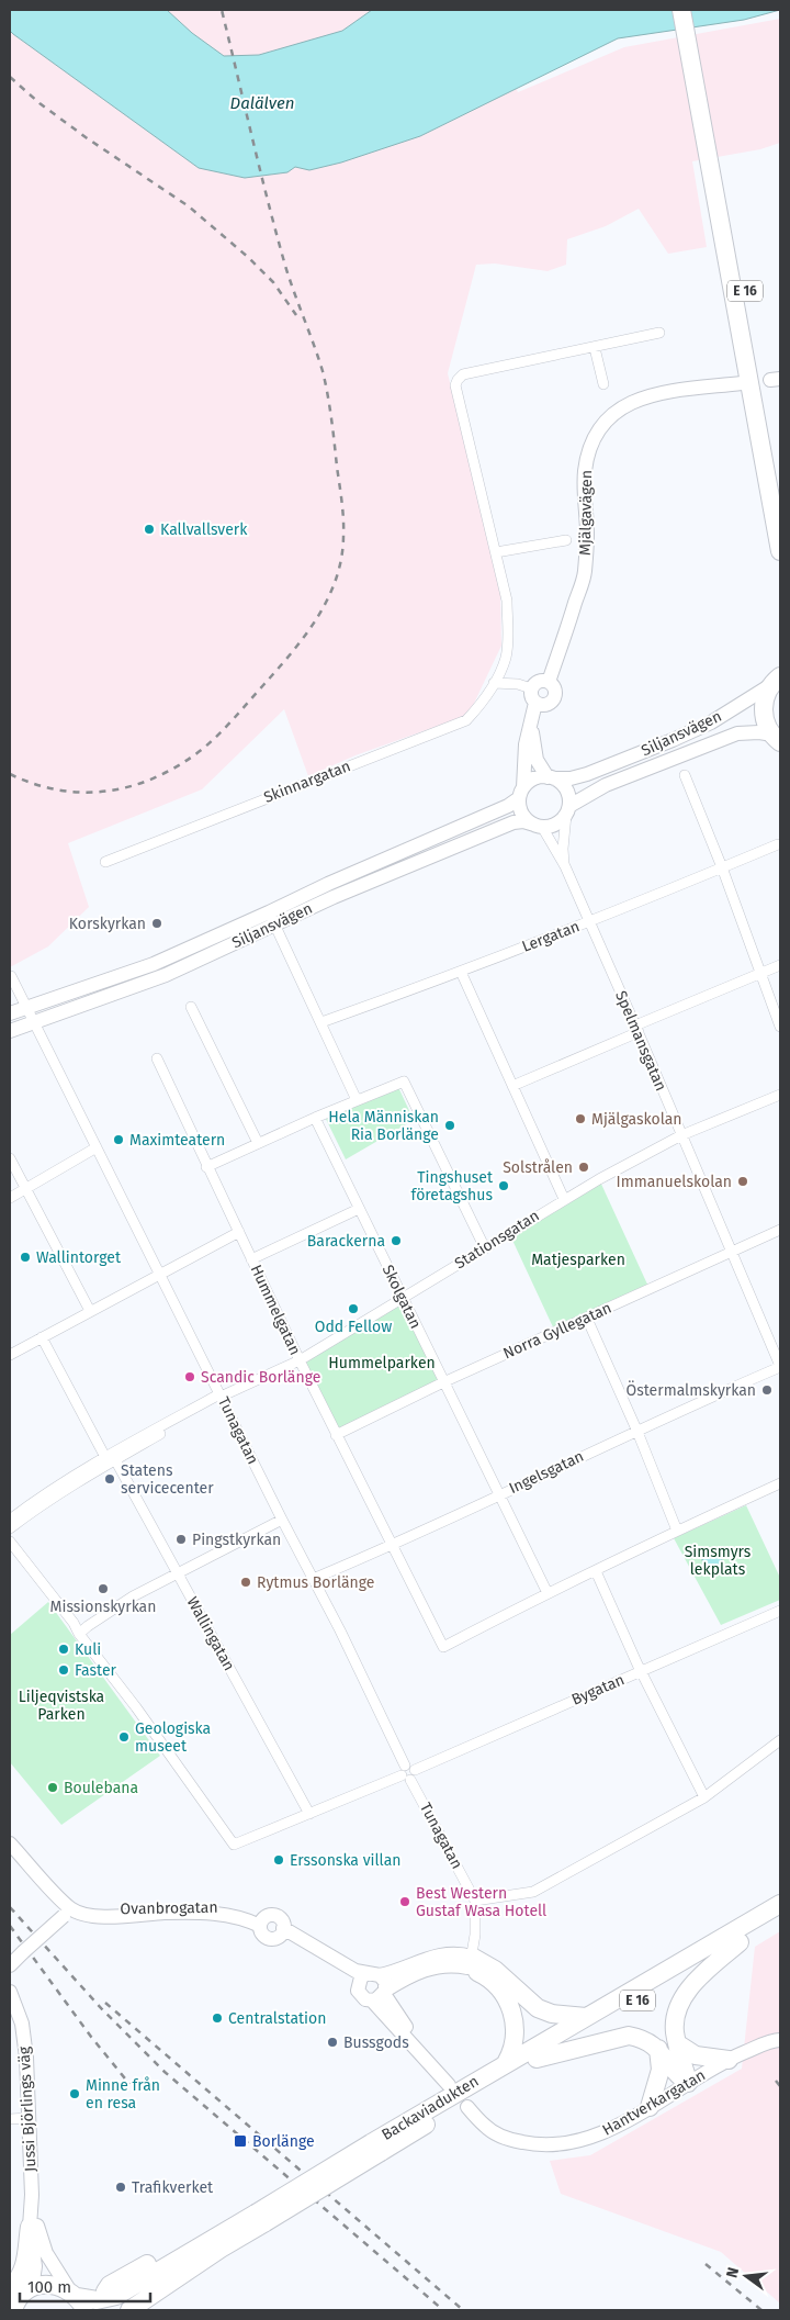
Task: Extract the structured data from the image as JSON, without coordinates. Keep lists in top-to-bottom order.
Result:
{
  "streets": {
    "highway": ["E 16", "Backaviadukten"],
    "street": [
      "Mjälgavägen",
      "Siljansvägen",
      "Skinnargatan",
      "Lergatan",
      "Spelmansgatan",
      "Stationsgatan",
      "Skolgatan",
      "Hummelgatan",
      "Norra Gyllegatan",
      "Tunagatan",
      "Ingelsgatan",
      "Wallingatan",
      "Bygatan",
      "Ovanbrogatan",
      "Hantverkargatan",
      "Jussi Björlings väg"
    ]
  },
  "crossings": [
    ["E 16", "Backaviadukten"],
    ["E 16", "Jussi Björlings väg"],
    ["Siljansvägen", "Spelmansgatan"],
    ["Siljansvägen", "Tunagatan"],
    ["Lergatan", "Spelmansgatan"],
    ["Spelmansgatan", "Stationsgatan"],
    ["Spelmansgatan", "Norra Gyllegatan"],
    ["Spelmansgatan", "Ingelsgatan"],
    ["Stationsgatan", "Skolgatan"],
    ["Stationsgatan", "Hummelgatan"],
    ["Stationsgatan", "Tunagatan"],
    ["Stationsgatan", "Wallingatan"],
    ["Skolgatan", "Hummelgatan"],
    ["Skolgatan", "Norra Gyllegatan"],
    ["Skolgatan", "Ingelsgatan"],
    ["Hummelgatan", "Norra Gyllegatan"],
    ["Hummelgatan", "Ingelsgatan"],
    ["Tunagatan", "Ingelsgatan"],
    ["Tunagatan", "Bygatan"],
    ["Wallingatan", "Bygatan"],
    ["Backaviadukten", "Jussi Björlings väg"]
  ],
  "water": ["Dalälven"],
  "parks": [
    "Matjesparken",
    "Hummelparken",
    "Simsmyrs lekplats",
    "Liljeqvistska Parken"
  ],
  "places": {
    "other": [
      "Kallvallsverk",
      "Korskyrkan",
      "Mjälgaskolan",
      "Hela Människan Ria Borlänge",
      "Maximteatern",
      "Solstrålen",
      "Immanuelskolan",
      "Tingshuset företagshus",
      "Barackerna",
      "Wallintorget",
      "Odd Fellow",
      "Scandic Borlänge",
      "Östermalmskyrkan",
      "Statens servicecenter",
      "Pingstkyrkan",
      "Rytmus Borlänge",
      "Missionskyrkan",
      "Kuli",
      "Faster",
      "Geologiska museet",
      "Boulebana",
      "Erssonska villan",
      "Best Western Gustaf Wasa Hotell",
      "Centralstation",
      "Bussgods",
      "Minne från en resa",
      "Trafikverket"
    ],
    "transit": ["Borlänge"]
  },
  "scale_bar": "100 m",
  "north": "left"
}
